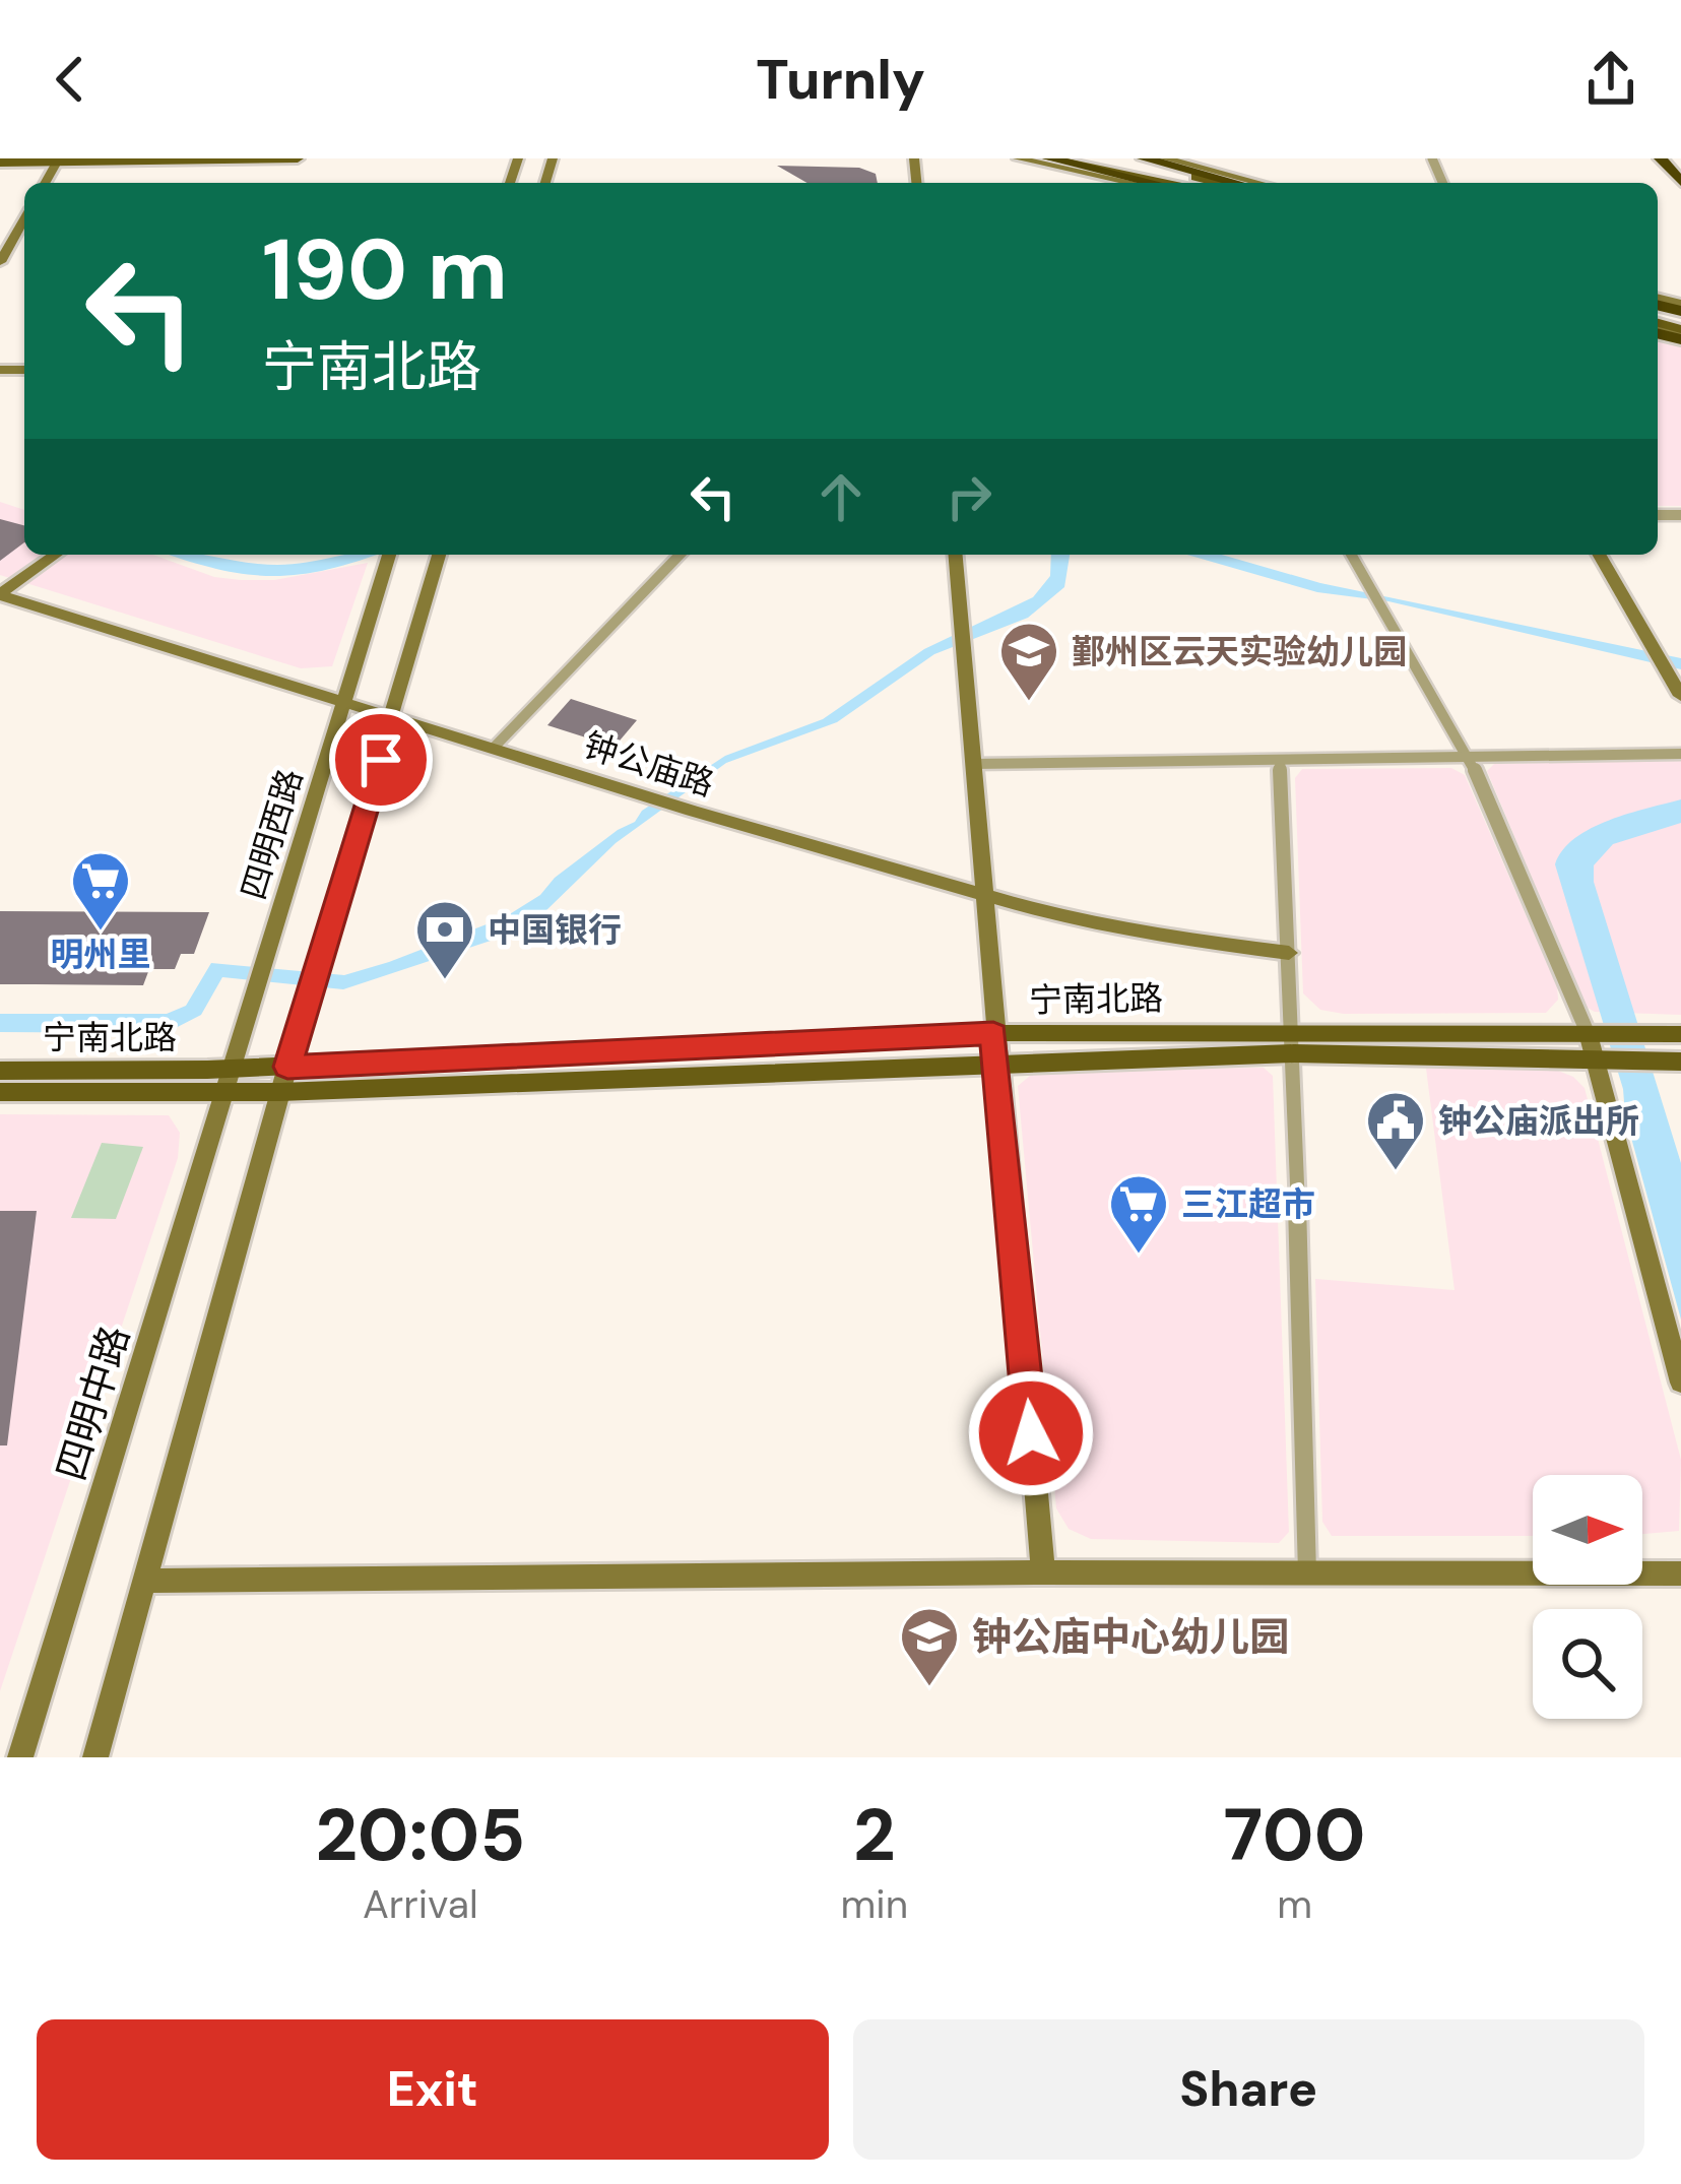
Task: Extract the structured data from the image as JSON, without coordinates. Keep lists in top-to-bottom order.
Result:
{
  "streets": {
    "main road": ["宁南北路"],
    "street": ["钟公庙路", "四明西路", "四明中路"]
  },
  "crossings": [
    ["钟公庙路", "四明西路"],
    ["四明西路", "宁南北路"],
    ["四明西路", "四明中路"],
    ["宁南北路", "四明中路"]
  ],
  "places": {
    "school or university": ["鄞州区云天实验幼儿园", "钟公庙中心幼儿园"],
    "supermarket": ["明州里", "三江超市"],
    "bank": ["中国银行"],
    "public building": ["钟公庙派出所"]
  },
  "north": "right",
  "page": {
    "header": "Turnly",
    "turn": ["190 m", "宁南北路"],
    "eta": [
      "20:05",
      "Arrival",
      "2",
      "min",
      "700",
      "m"
    ],
    "buttons": ["Exit", "Share"]
  }
}
